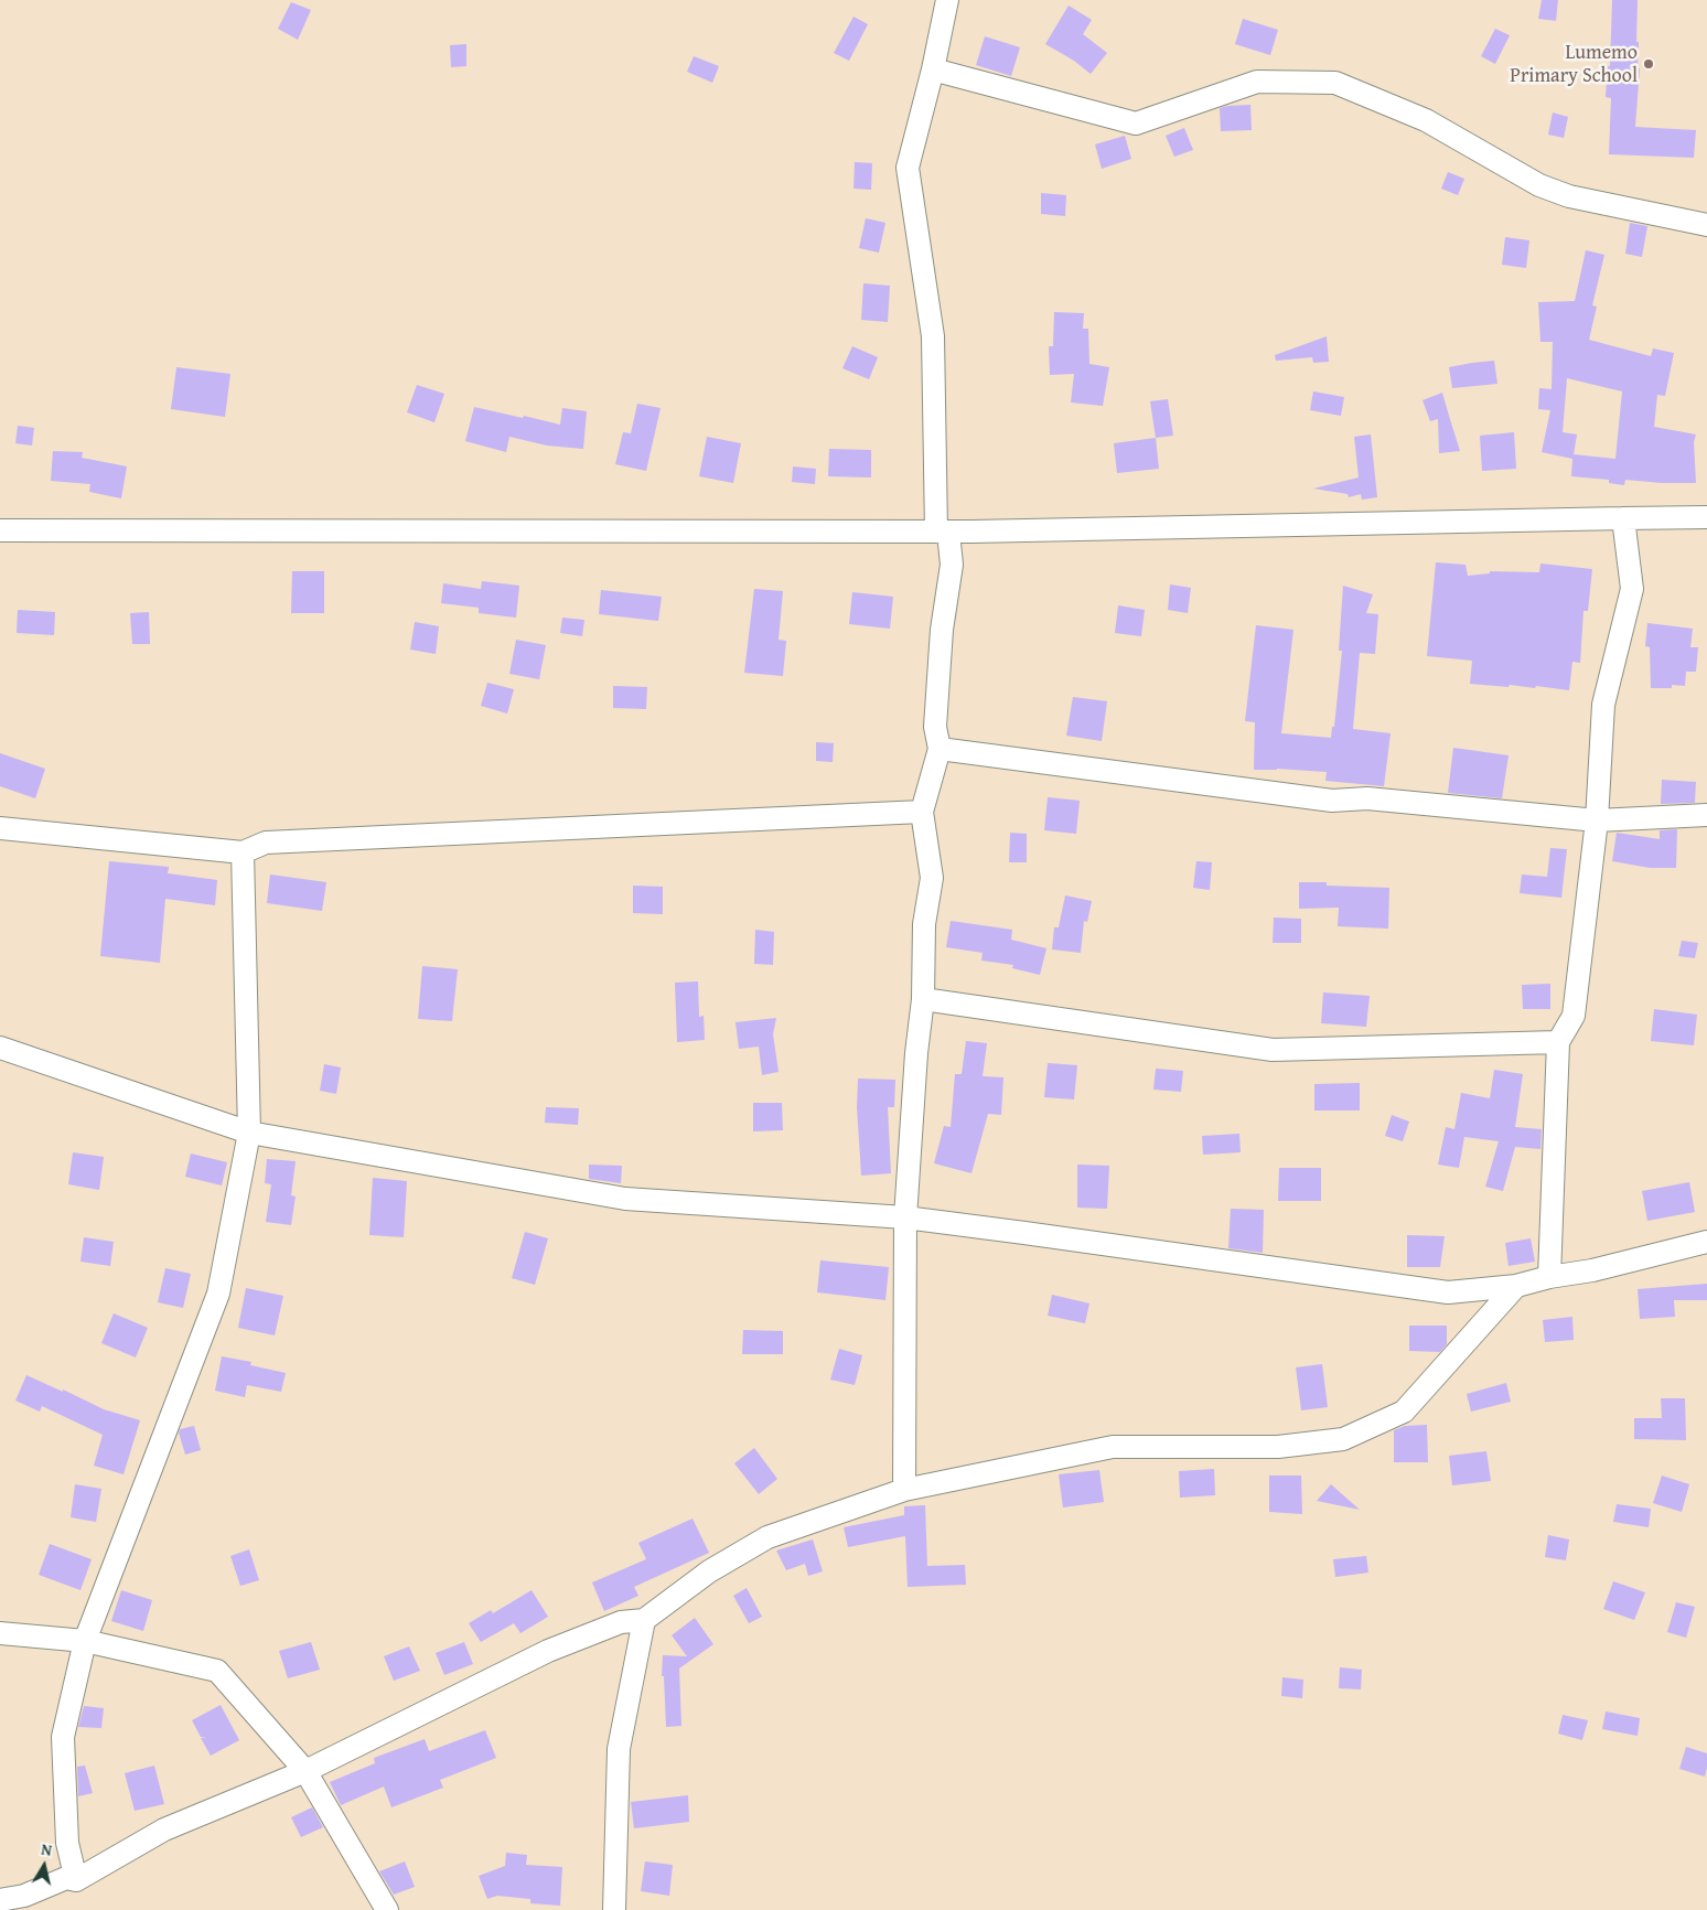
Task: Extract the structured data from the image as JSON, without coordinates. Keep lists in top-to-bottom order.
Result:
{
  "places": ["Lumemo Primary School"],
  "north": "top"
}
